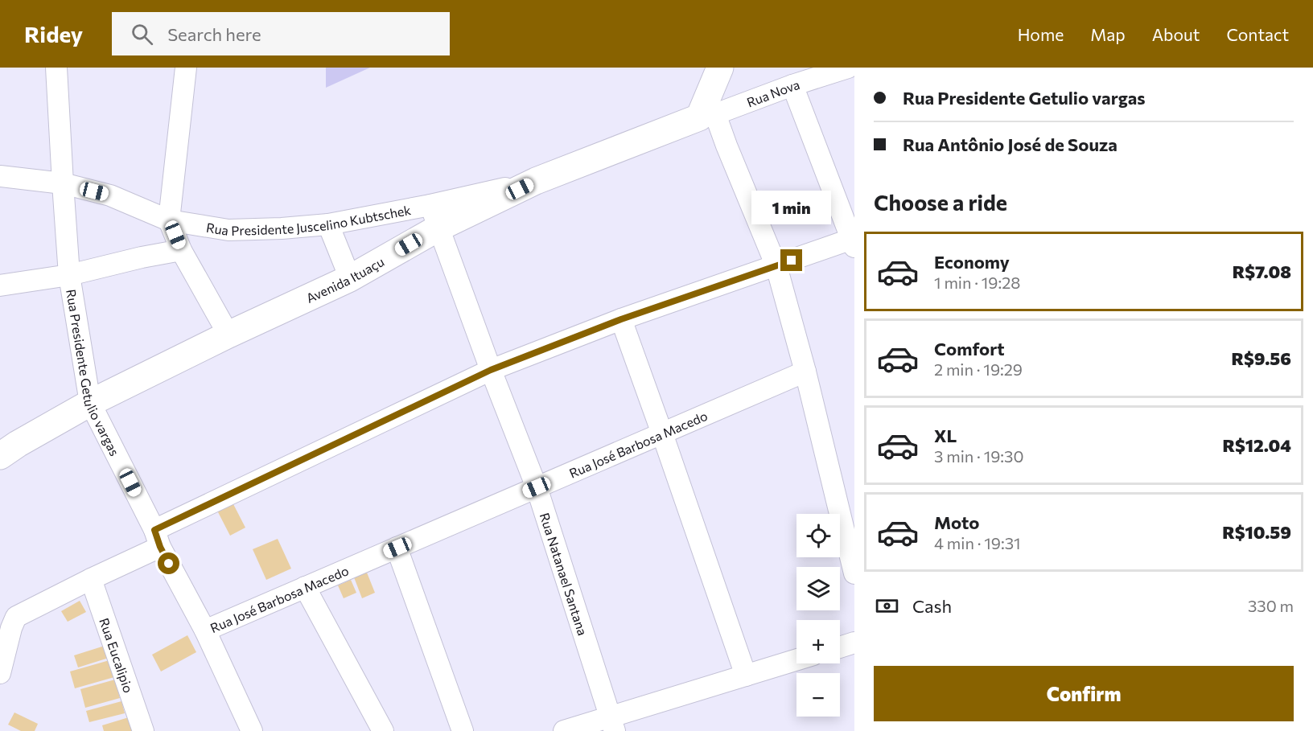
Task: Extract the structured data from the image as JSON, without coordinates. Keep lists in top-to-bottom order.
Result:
{
  "streets": {
    "main road": ["Avenida Ituaçu"],
    "street": [
      "Rua Nova",
      "Rua Presidente Juscelino Kubtschek",
      "Rua Presidente Getulio vargas",
      "Rua José Barbosa Macedo",
      "Rua Natanael Santana",
      "Rua Eucalipio"
    ]
  },
  "crossings": [
    ["Rua Nova", "Avenida Ituaçu"],
    ["Rua Presidente Juscelino Kubtschek", "Avenida Ituaçu"],
    ["Rua Presidente Juscelino Kubtschek", "Rua Presidente Getulio vargas"],
    ["Rua Presidente Juscelino Kubtschek", "Rua Natanael Santana"],
    ["Avenida Ituaçu", "Rua Presidente Getulio vargas"],
    ["Avenida Ituaçu", "Rua Natanael Santana"],
    ["Rua Presidente Getulio vargas", "Rua José Barbosa Macedo"],
    ["Rua José Barbosa Macedo", "Rua Natanael Santana"]
  ],
  "page": {
    "header": "Ridey",
    "search": "Search here",
    "nav": [
      "Home",
      "Map",
      "About",
      "Contact"
    ],
    "banner": ["Rua Presidente Getulio vargas", "Rua Antônio José de Souza"],
    "heading": "Choose a ride",
    "bubble": "1 min",
    "list": [
      {
        "name": "Economy",
        "note": "1 min · 19:28",
        "value": "R$7.08"
      },
      {
        "name": "Comfort",
        "note": "2 min · 19:29",
        "value": "R$9.56"
      },
      {
        "name": "XL",
        "note": "3 min · 19:30",
        "value": "R$12.04"
      },
      {
        "name": "Moto",
        "note": "4 min · 19:31",
        "value": "R$10.59"
      }
    ],
    "map_buttons": ["+", "−"],
    "pay": ["Cash", "330 m"],
    "buttons": "Confirm"
  }
}
